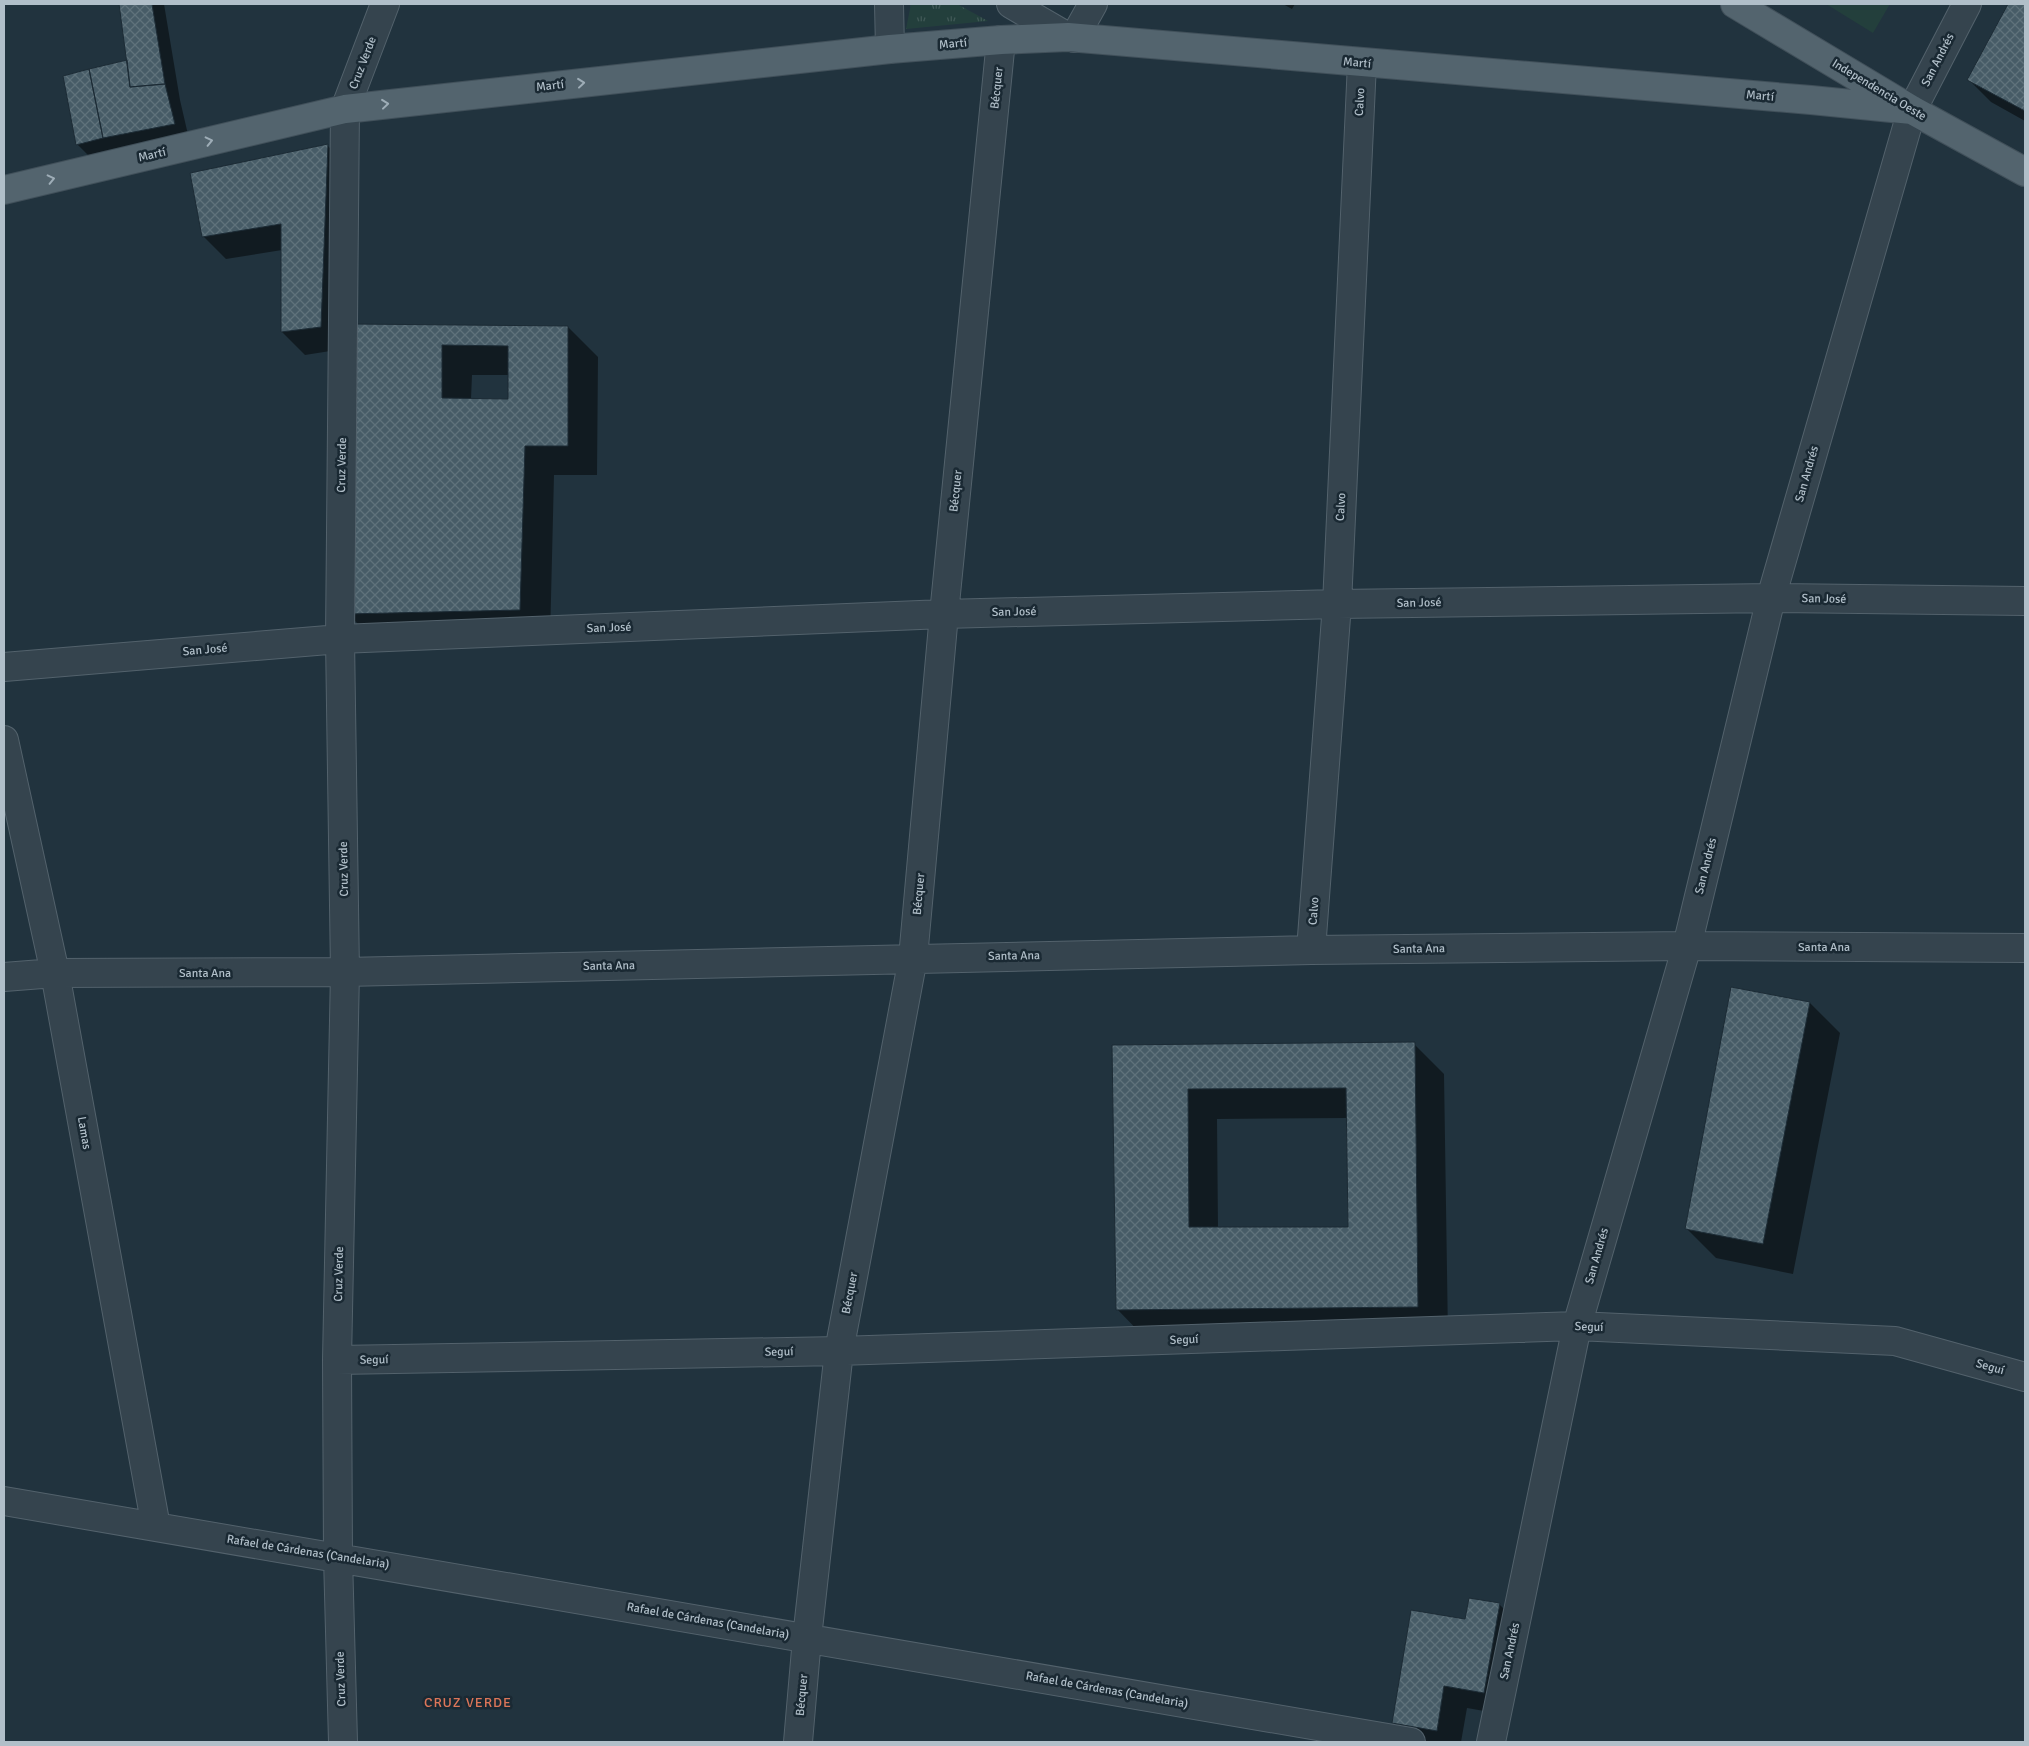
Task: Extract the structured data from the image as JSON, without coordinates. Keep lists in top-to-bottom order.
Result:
{
  "streets": {
    "main road": ["Martí", "Independencia Oeste"],
    "street": [
      "San Andrés",
      "Cruz Verde",
      "Bécquer",
      "Calvo",
      "San José",
      "Santa Ana",
      "Lamas",
      "Seguí",
      "Rafael de Cárdenas (Candelaria)"
    ]
  },
  "crossings": [
    ["Martí", "San Andrés"],
    ["Martí", "Cruz Verde"],
    ["Martí", "Bécquer"],
    ["Martí", "Independencia Oeste"],
    ["Martí", "Calvo"],
    ["San Andrés", "Independencia Oeste"],
    ["San Andrés", "San José"],
    ["San Andrés", "Santa Ana"],
    ["San Andrés", "Seguí"],
    ["Cruz Verde", "San José"],
    ["Cruz Verde", "Santa Ana"],
    ["Cruz Verde", "Seguí"],
    ["Cruz Verde", "Rafael de Cárdenas (Candelaria)"],
    ["Bécquer", "San José"],
    ["Bécquer", "Santa Ana"],
    ["Bécquer", "Seguí"],
    ["Bécquer", "Rafael de Cárdenas (Candelaria)"],
    ["Calvo", "San José"],
    ["Calvo", "Santa Ana"],
    ["Santa Ana", "Lamas"],
    ["Lamas", "Rafael de Cárdenas (Candelaria)"]
  ],
  "one_way": ["Martí"],
  "districts": ["CRUZ VERDE"]
}
